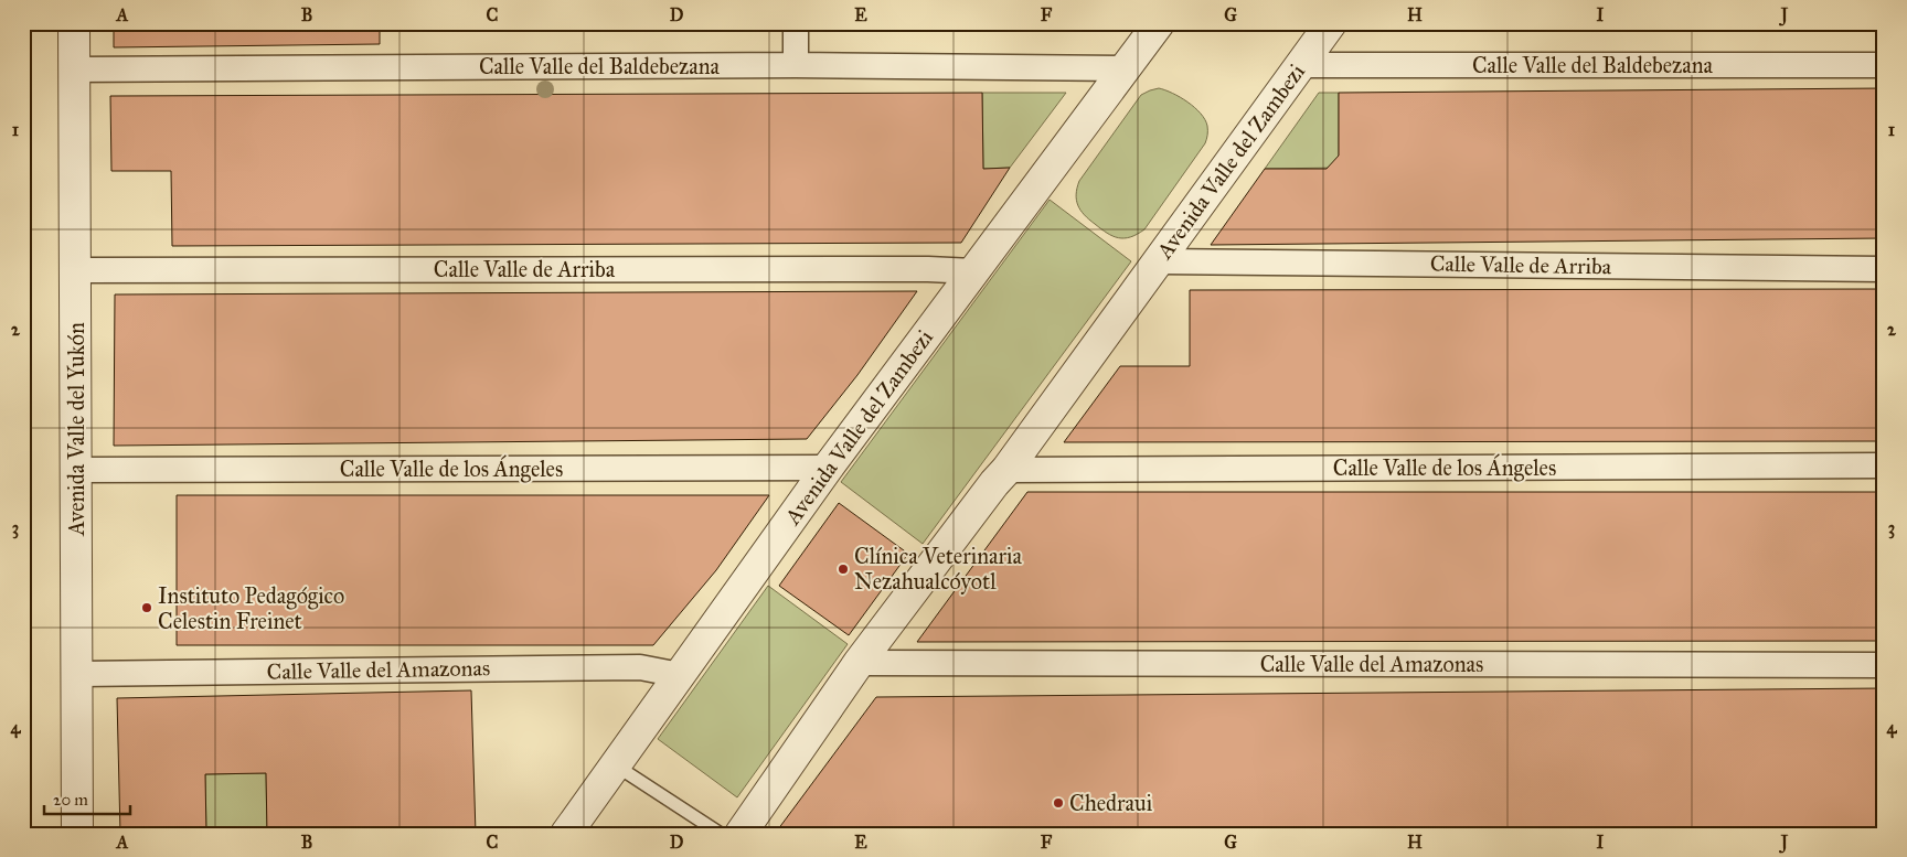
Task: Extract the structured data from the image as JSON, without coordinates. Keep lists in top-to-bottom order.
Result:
{
  "streets": {
    "street": [
      "Calle Valle del Baldebezana",
      "Avenida Valle del Zambezi",
      "Calle Valle de Arriba",
      "Avenida Valle del Yukón",
      "Calle Valle de los Ángeles",
      "Calle Valle del Amazonas"
    ]
  },
  "crossings": [
    ["Calle Valle del Baldebezana", "Avenida Valle del Zambezi"],
    ["Calle Valle del Baldebezana", "Avenida Valle del Yukón"],
    ["Avenida Valle del Zambezi", "Calle Valle de Arriba"],
    ["Avenida Valle del Zambezi", "Calle Valle de los Ángeles"],
    ["Avenida Valle del Zambezi", "Calle Valle del Amazonas"],
    ["Calle Valle de Arriba", "Avenida Valle del Yukón"],
    ["Avenida Valle del Yukón", "Calle Valle de los Ángeles"],
    ["Avenida Valle del Yukón", "Calle Valle del Amazonas"]
  ],
  "places": ["Clínica Veterinaria Nezahualcóyotl", "Instituto Pedagógico Celestin Freinet", "Chedraui"],
  "scale_bar": "20 m",
  "grid": {
    "columns": [
      "A",
      "B",
      "C",
      "D",
      "E",
      "F",
      "G",
      "H",
      "I",
      "J"
    ],
    "rows": [
      "1",
      "2",
      "3",
      "4"
    ]
  }
}
